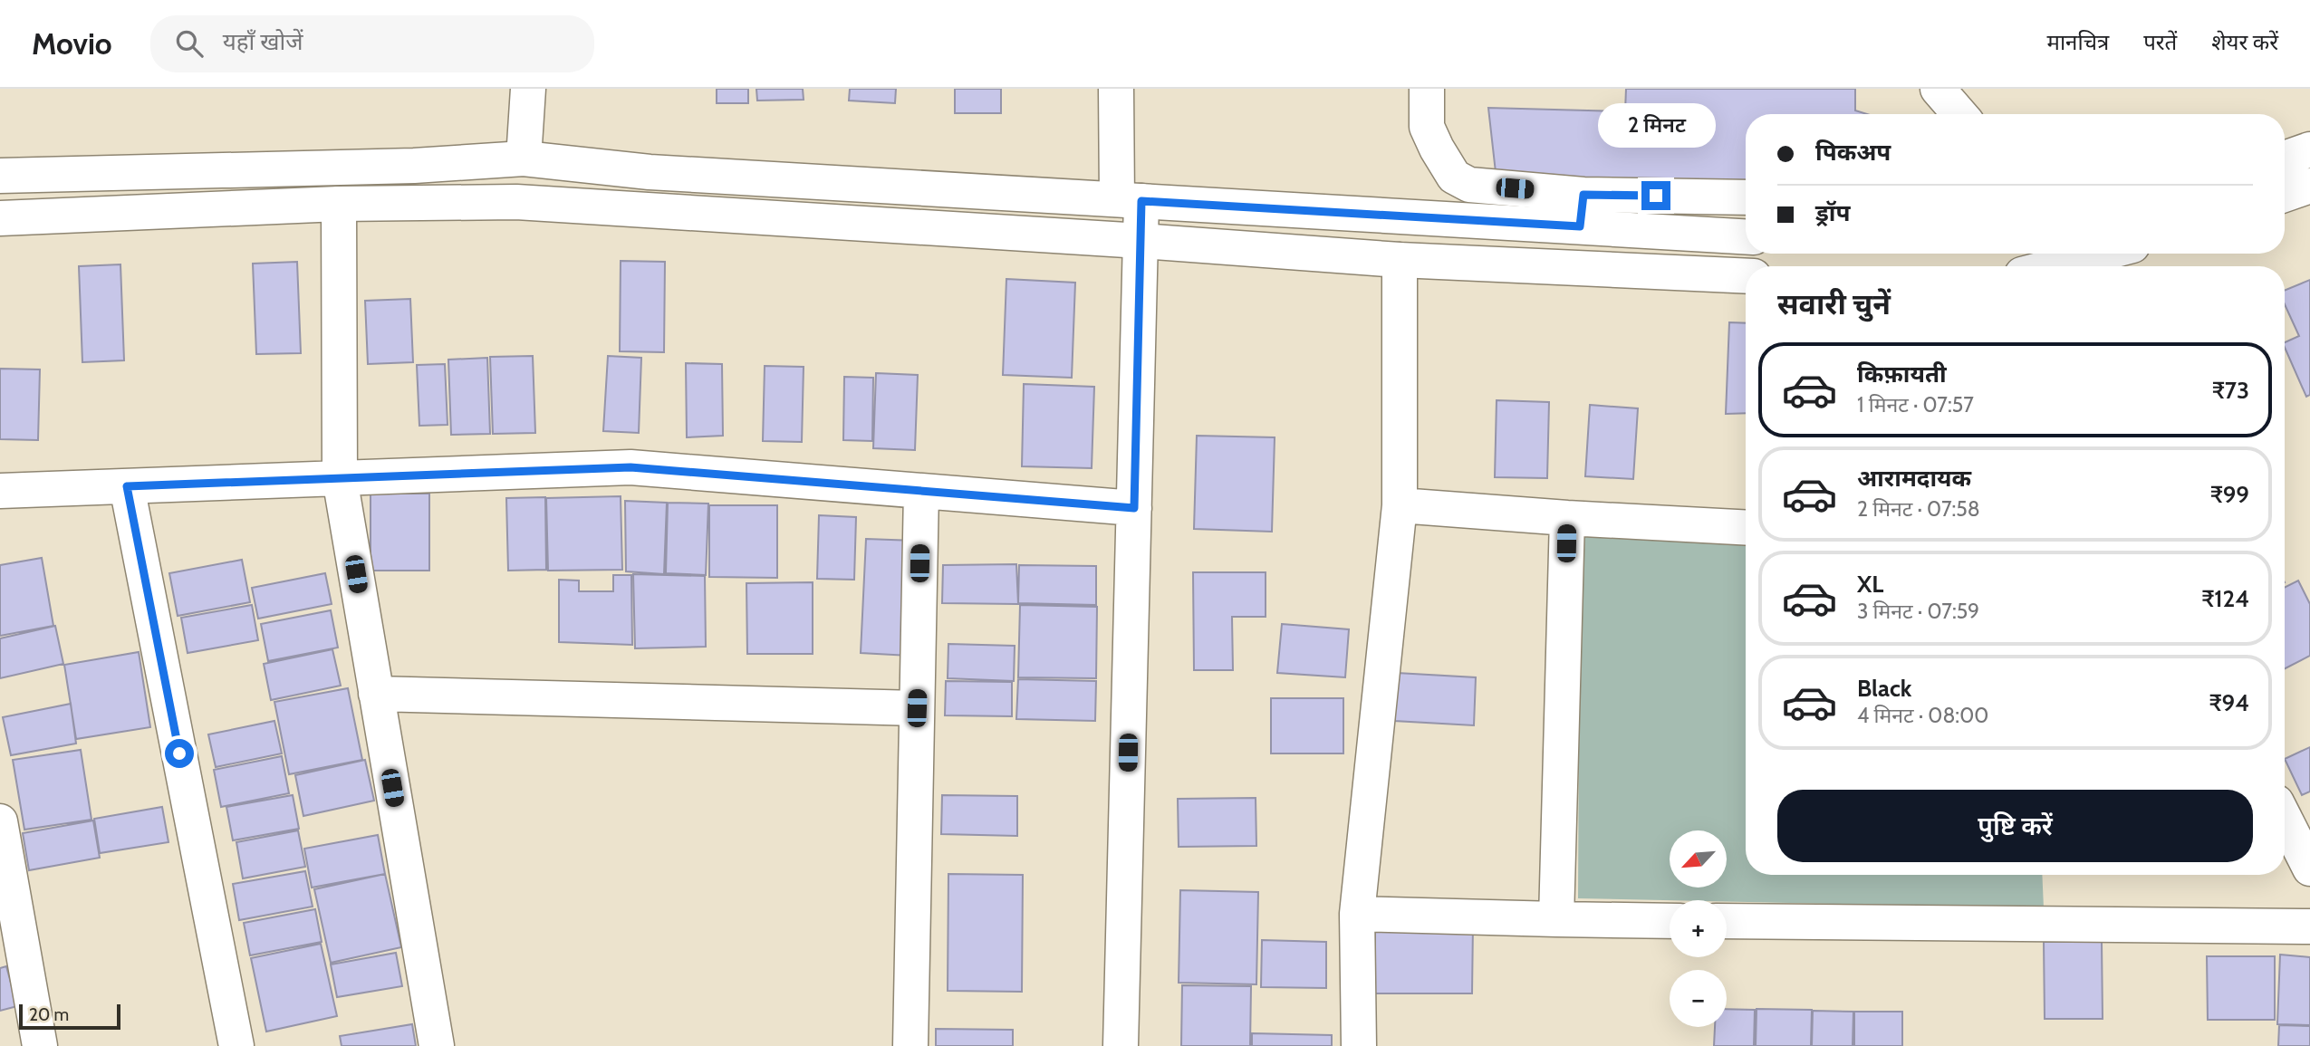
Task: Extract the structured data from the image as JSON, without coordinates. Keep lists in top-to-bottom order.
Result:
{
  "scale_bar": "20 m",
  "north": "bottom left",
  "page": {
    "header": "Movio",
    "search": "यहाँ खोजें",
    "nav": ["मानचित्र", "परतें", "शेयर करें"],
    "bubble": "2 मिनट",
    "banner": ["पिकअप", "ड्रॉप"],
    "heading": "सवारी चुनें",
    "list": [
      {
        "name": "किफ़ायती",
        "note": "1 मिनट · 07:57",
        "value": "₹73"
      },
      {
        "name": "आरामदायक",
        "note": "2 मिनट · 07:58",
        "value": "₹99"
      },
      {
        "name": "XL",
        "note": "3 मिनट · 07:59",
        "value": "₹124"
      },
      {
        "name": "Black",
        "note": "4 मिनट · 08:00",
        "value": "₹94"
      }
    ],
    "buttons": "पुष्टि करें",
    "map_buttons": ["+", "−"],
    "scale": "20 m"
  }
}
